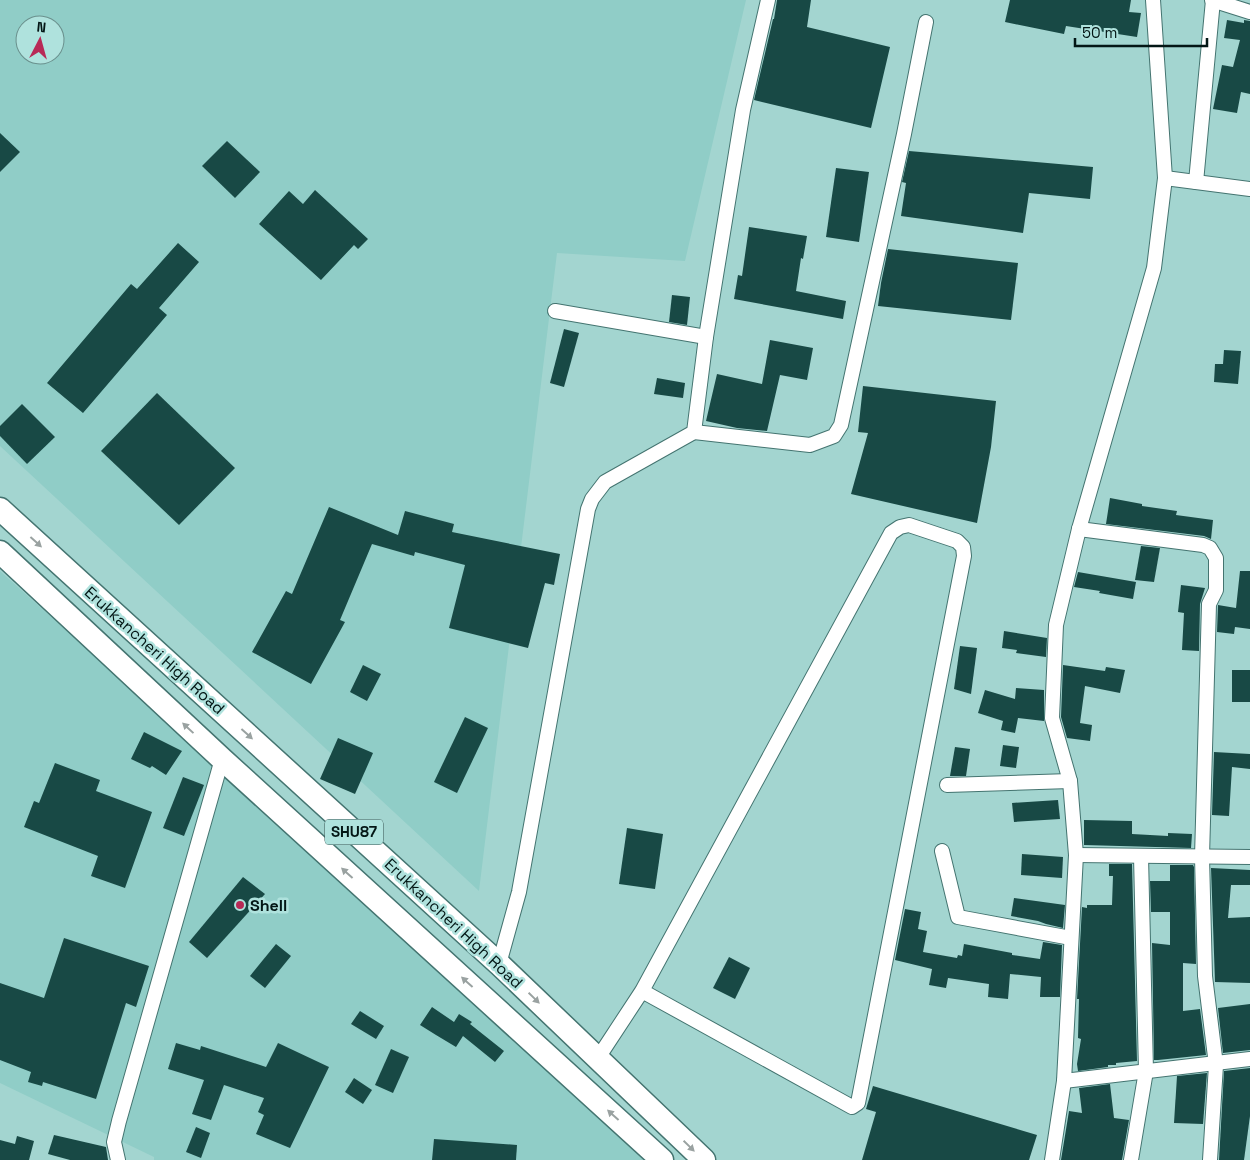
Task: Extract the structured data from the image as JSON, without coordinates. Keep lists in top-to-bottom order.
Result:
{
  "streets": {
    "main road": ["Erukkancheri High Road", "SHU87"]
  },
  "places": ["Shell"],
  "scale_bar": "50 m",
  "north": "top"
}
